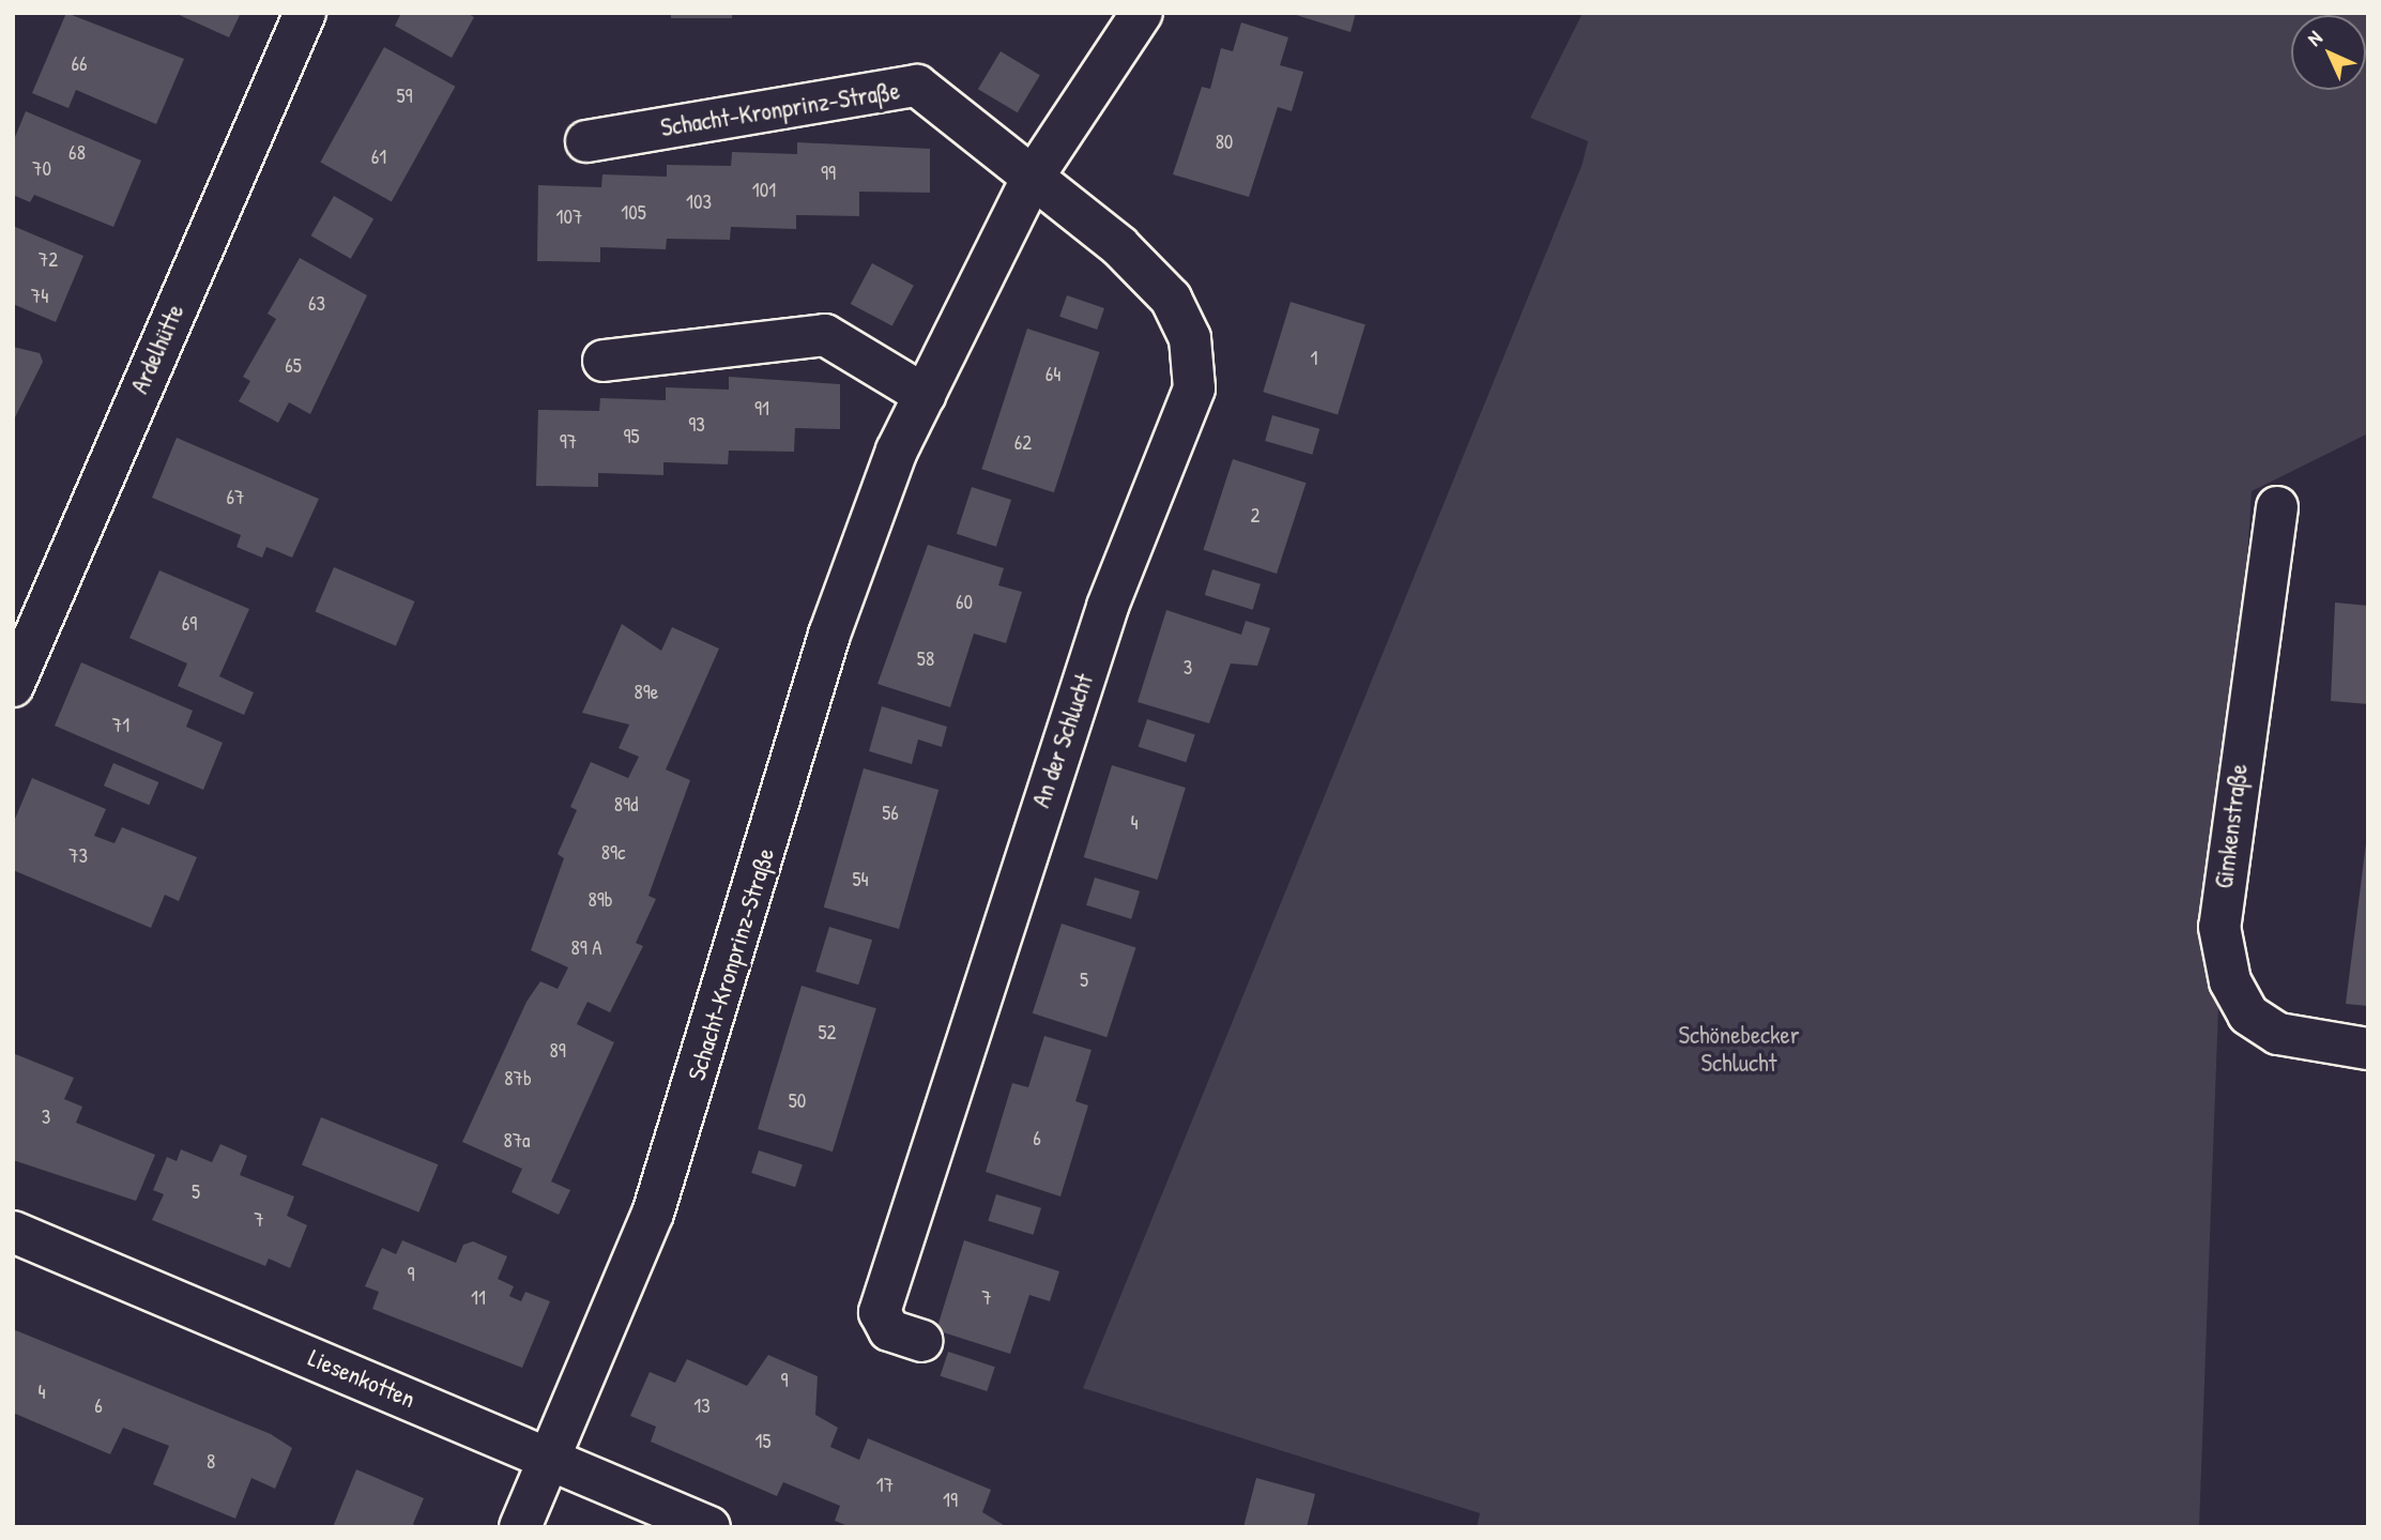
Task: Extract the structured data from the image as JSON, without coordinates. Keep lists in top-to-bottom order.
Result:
{
  "streets": {
    "street": [
      "Schacht-Kronprinz-Straße",
      "Ardelhütte",
      "An der Schlucht",
      "Gimkenstraße",
      "Liesenkotten"
    ]
  },
  "crossings": [
    ["Schacht-Kronprinz-Straße", "An der Schlucht"],
    ["Schacht-Kronprinz-Straße", "Liesenkotten"]
  ],
  "parks": ["Schönebecker Schlucht"],
  "house_numbers": [
    "66",
    "59",
    "80",
    "68",
    "61",
    "70",
    "99",
    "101",
    "103",
    "105",
    "107",
    "72",
    "74",
    "63",
    "1",
    "65",
    "64",
    "91",
    "93",
    "95",
    "97",
    "62",
    "67",
    "2",
    "60",
    "69",
    "58",
    "3",
    "89e",
    "71",
    "89d",
    "56",
    "4",
    "89c",
    "73",
    "54",
    "89b",
    "89 A",
    "5",
    "52",
    "89",
    "87b",
    "50",
    "3",
    "6",
    "87a",
    "5",
    "7",
    "9",
    "11",
    "7",
    "9",
    "4",
    "6",
    "13",
    "15",
    "8",
    "17",
    "19"
  ],
  "north": "top left"
}
